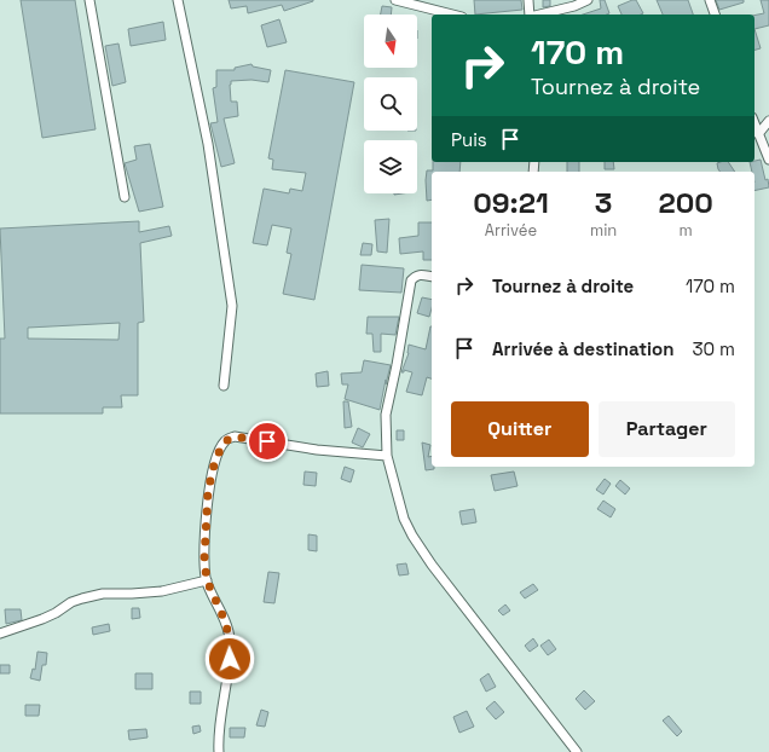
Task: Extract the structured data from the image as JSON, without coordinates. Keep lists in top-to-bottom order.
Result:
{
  "north": "bottom",
  "page": {
    "turn": ["170 m", "Tournez à droite"],
    "then": "Puis",
    "eta": [
      "09:21",
      "Arrivée",
      "3",
      "min",
      "200",
      "m"
    ],
    "list": [
      {
        "name": "Tournez à droite",
        "value": "170 m"
      },
      {
        "name": "Arrivée à destination",
        "value": "30 m"
      }
    ],
    "buttons": ["Quitter", "Partager"]
  }
}
